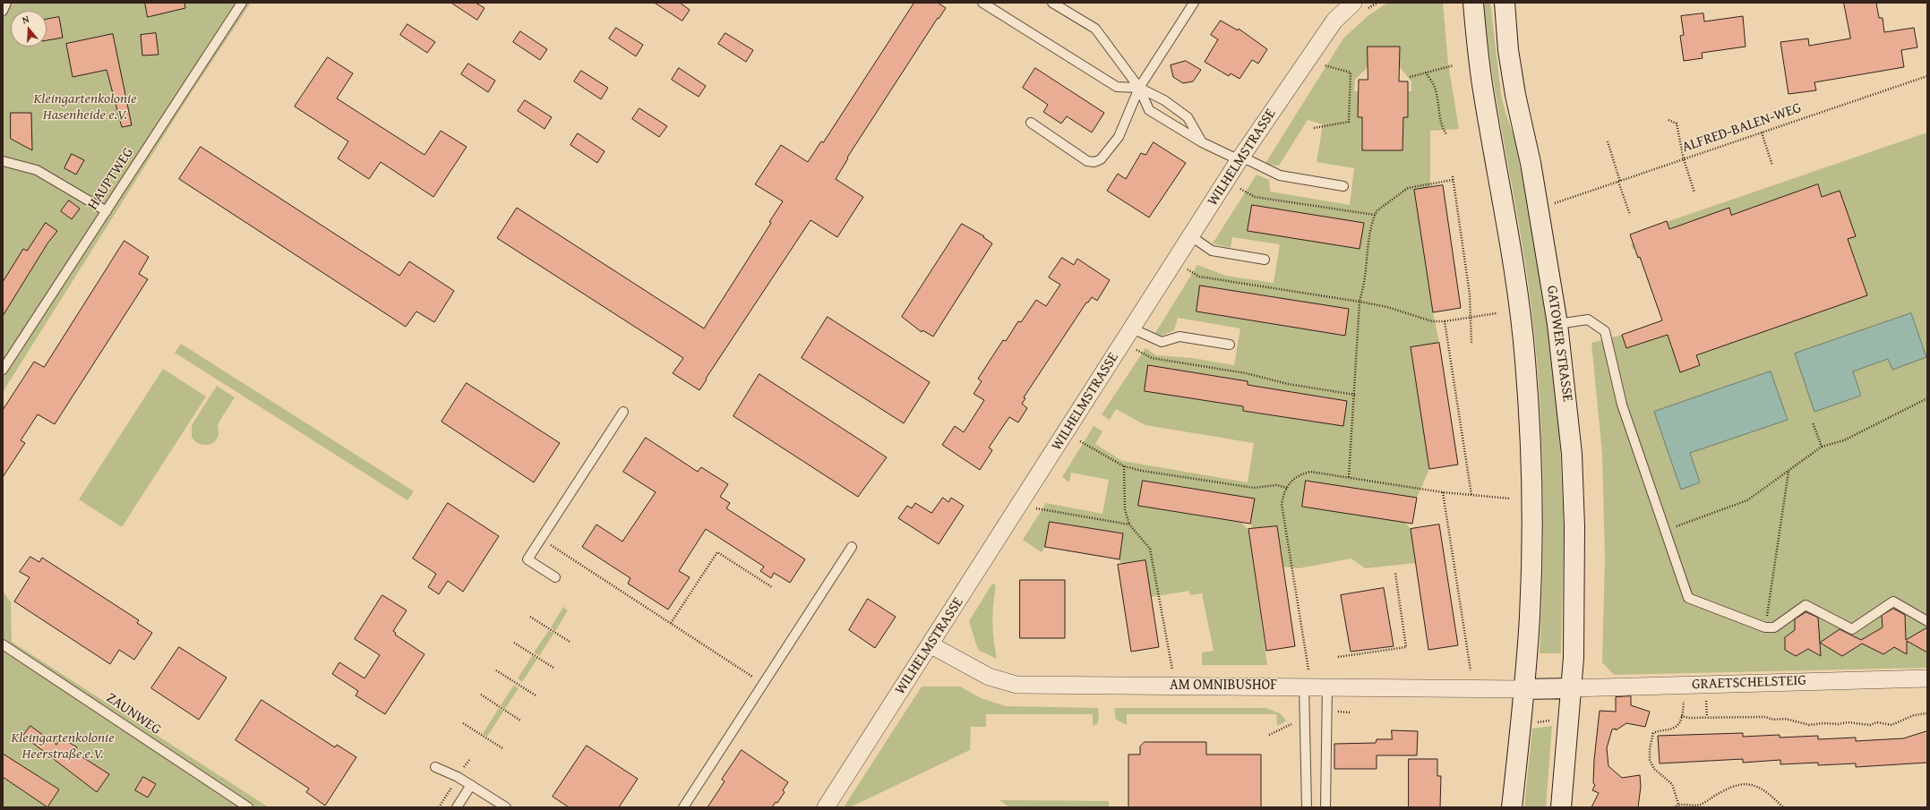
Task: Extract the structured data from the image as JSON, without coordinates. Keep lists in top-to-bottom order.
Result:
{
  "streets": {
    "main road": ["GATOWER STRASSE"],
    "street": ["WILHELMSTRASSE", "GRAETSCHELSTEIG", "AM OMNIBUSHOF"],
    "lane": ["HAUPTWEG", "ZAUNWEG"],
    "path": ["ALFRED-BALEN-WEG"]
  },
  "crossings": [
    ["WILHELMSTRASSE", "AM OMNIBUSHOF"],
    ["GATOWER STRASSE", "GRAETSCHELSTEIG"]
  ],
  "parks": ["Kleingartenkolonie Hasenheide e.V.", "Kleingartenkolonie Heerstraße e.V."],
  "north": "top"
}
